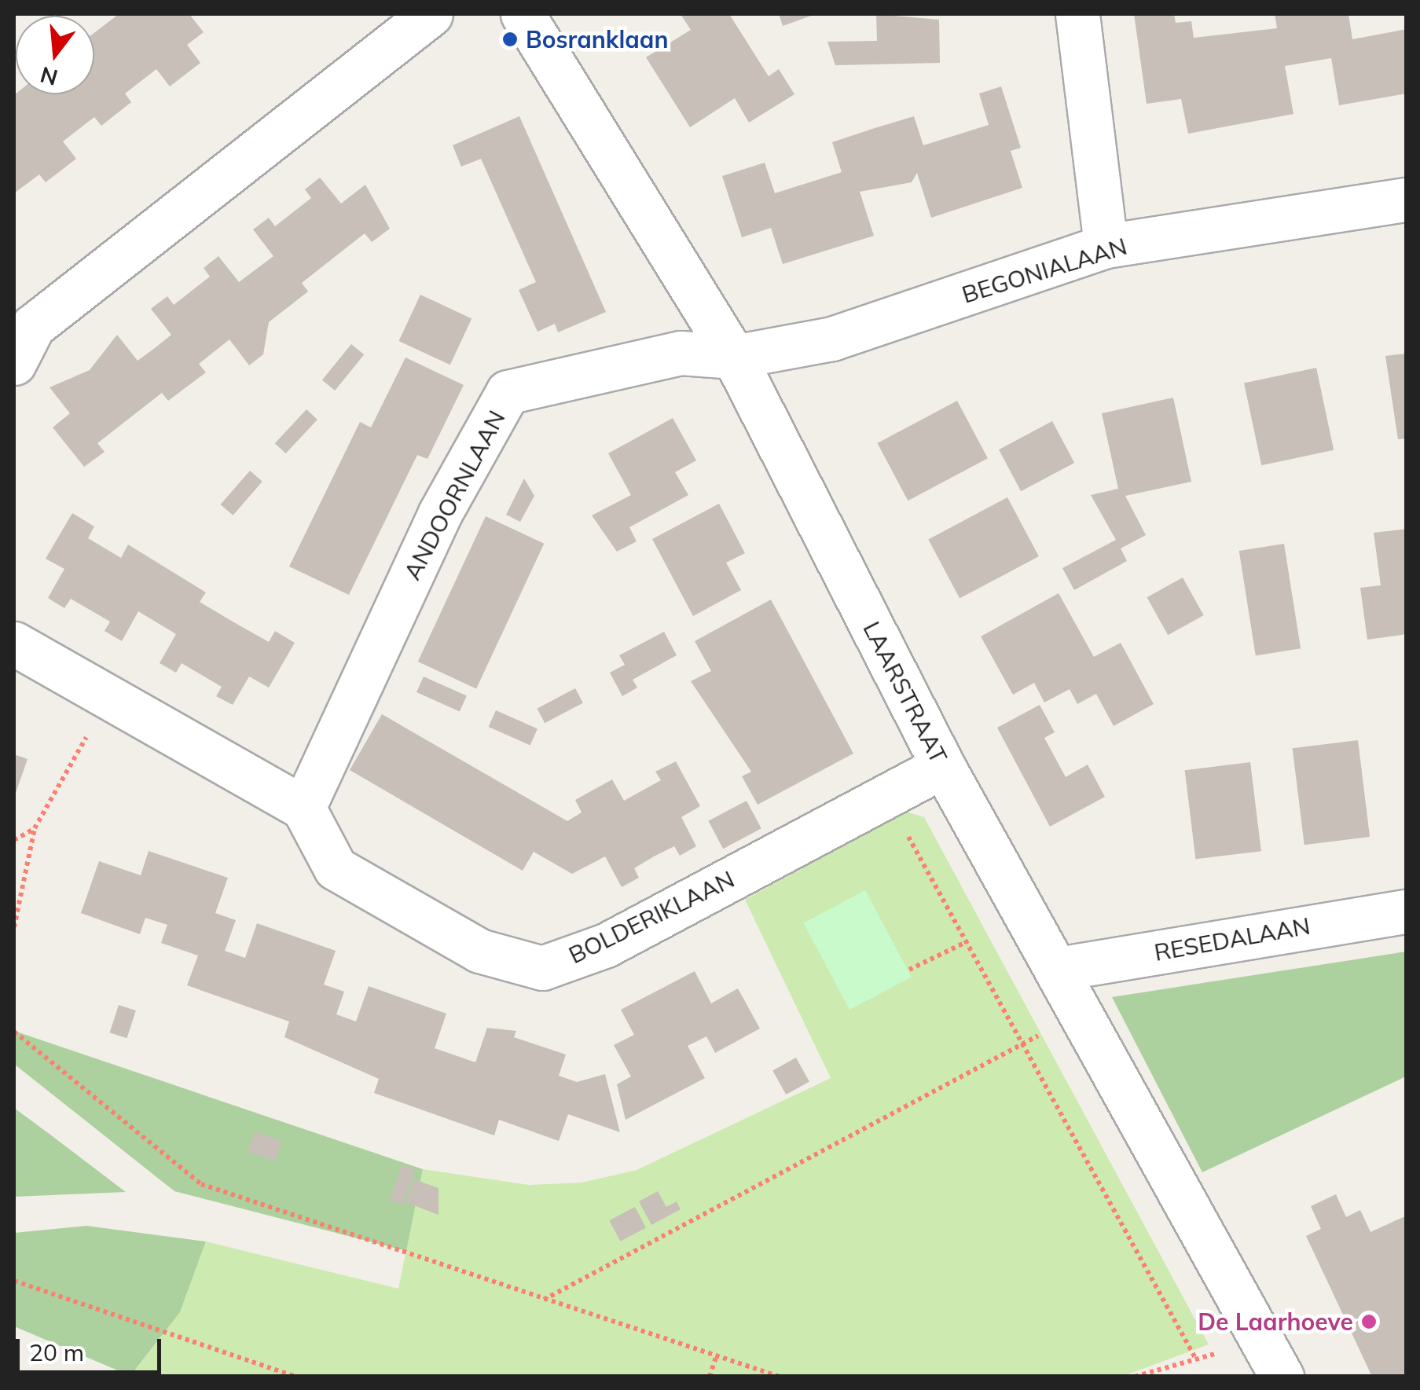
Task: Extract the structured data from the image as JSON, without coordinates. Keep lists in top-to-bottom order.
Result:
{
  "streets": {
    "street": [
      "BEGONIALAAN",
      "ANDOORNLAAN",
      "LAARSTRAAT",
      "BOLDERIKLAAN",
      "RESEDALAAN"
    ]
  },
  "crossings": [
    ["BEGONIALAAN", "ANDOORNLAAN"],
    ["BEGONIALAAN", "LAARSTRAAT"],
    ["ANDOORNLAAN", "LAARSTRAAT"],
    ["ANDOORNLAAN", "BOLDERIKLAAN"],
    ["LAARSTRAAT", "BOLDERIKLAAN"],
    ["LAARSTRAAT", "RESEDALAAN"]
  ],
  "places": ["Bosranklaan", "De Laarhoeve"],
  "scale_bar": "20 m",
  "north": "bottom"
}
